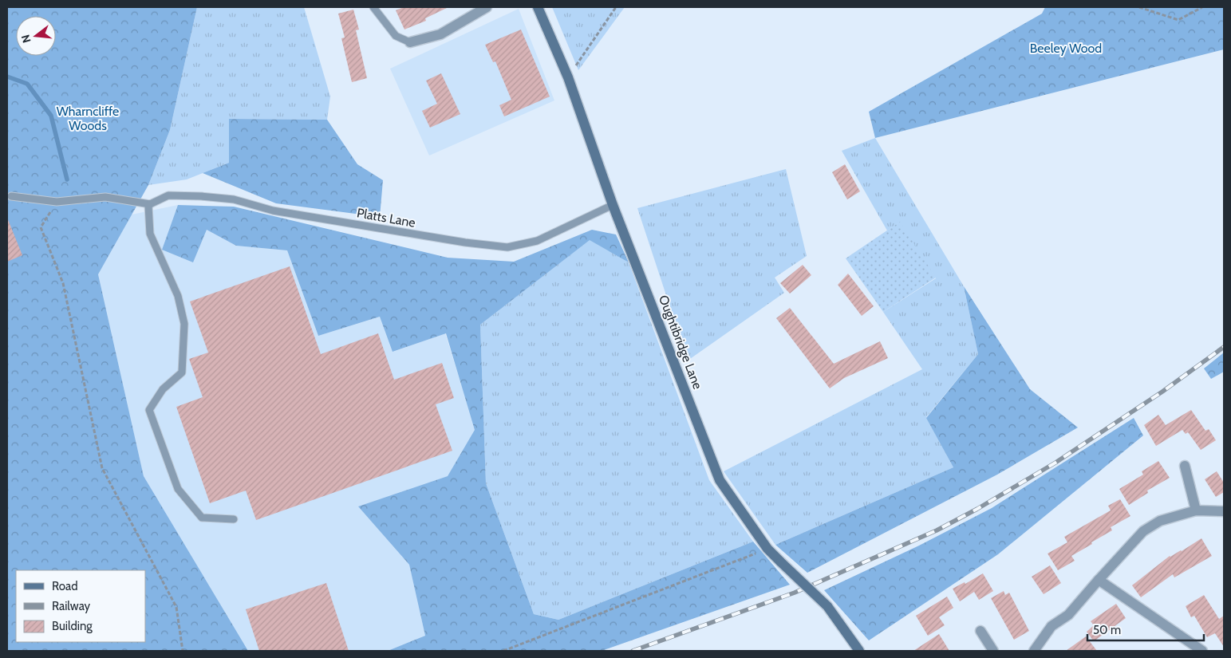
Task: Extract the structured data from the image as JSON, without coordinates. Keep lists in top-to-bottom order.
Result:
{
  "streets": {
    "street": ["Oughtibridge Lane"],
    "lane": ["Platts Lane"]
  },
  "crossings": [
    ["Platts Lane", "Oughtibridge Lane"]
  ],
  "parks": ["Beeley Wood", "Wharncliffe Woods"],
  "legend": ["Road", "Railway", "Building"],
  "scale_bar": "50 m",
  "north": "left"
}
